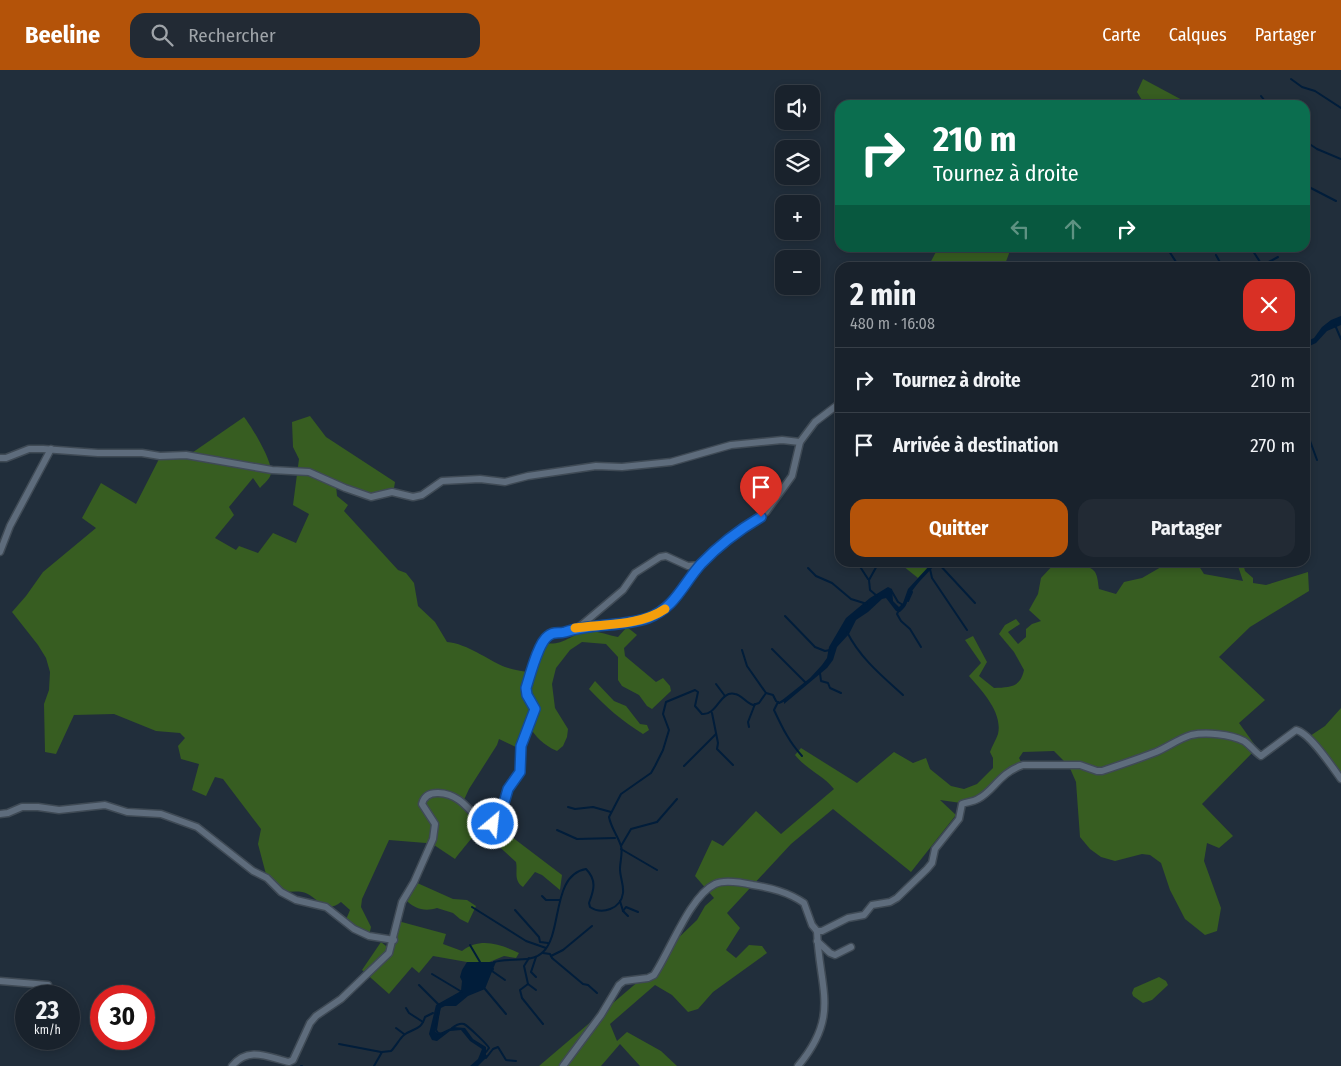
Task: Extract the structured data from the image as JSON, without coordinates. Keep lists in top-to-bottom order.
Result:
{
  "page": {
    "header": "Beeline",
    "search": "Rechercher",
    "nav": ["Carte", "Calques", "Partager"],
    "map_buttons": ["+", "−"],
    "turn": ["210 m", "Tournez à droite"],
    "heading": ["2 min", "480 m · 16:08"],
    "list": [
      {
        "name": "Tournez à droite",
        "value": "210 m"
      },
      {
        "name": "Arrivée à destination",
        "value": "270 m"
      }
    ],
    "buttons": ["Quitter", "Partager"],
    "speed": "23 km/h",
    "limit": "30"
  }
}
